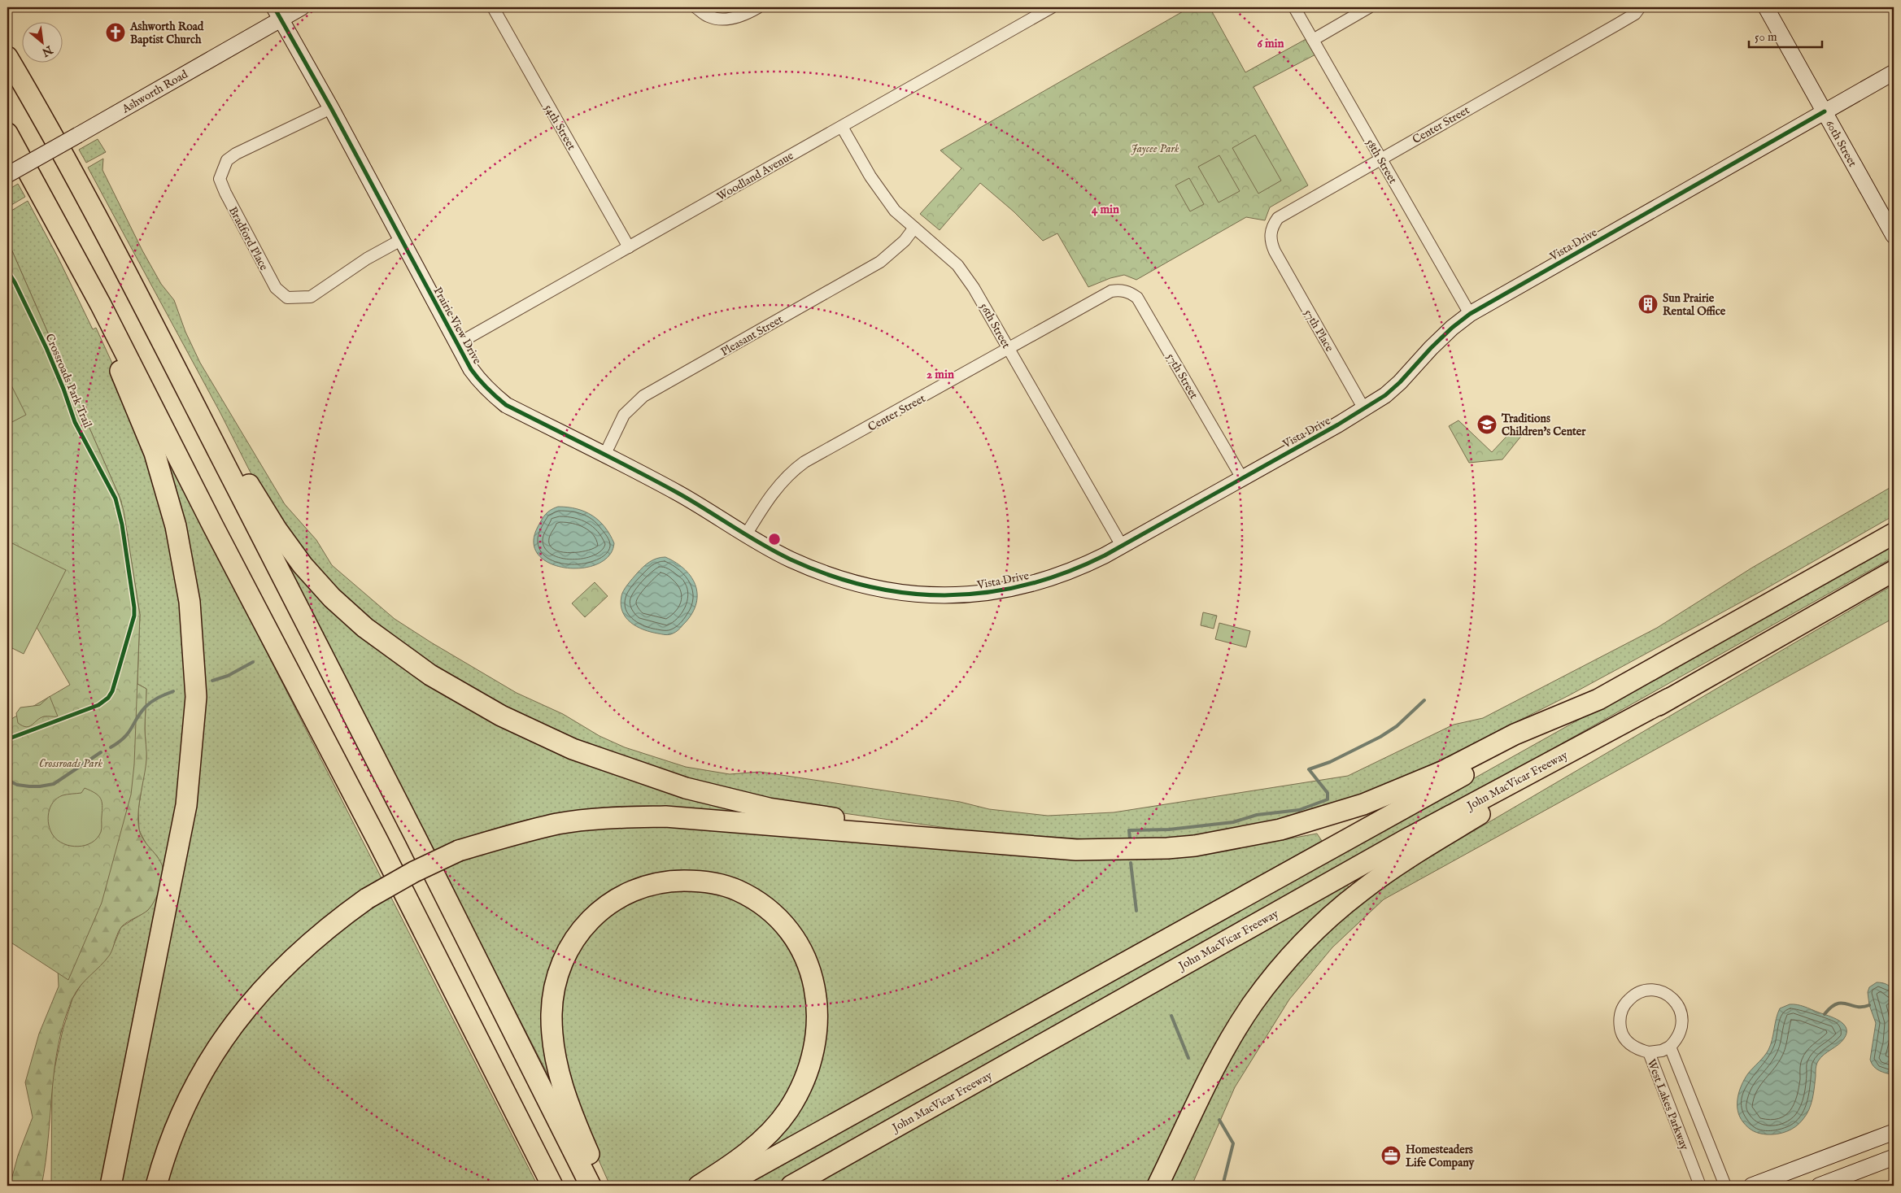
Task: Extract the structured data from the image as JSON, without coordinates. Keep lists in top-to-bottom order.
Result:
{
  "streets": {
    "highway": ["John MacVicar Freeway"],
    "street": [
      "Ashworth Road",
      "Center Street",
      "54th Street",
      "60th Street",
      "58th Street",
      "Woodland Avenue",
      "Bradford Place",
      "Vista Drive",
      "Prairie View Drive",
      "56th Street",
      "57th Place",
      "Pleasant Street",
      "57th Street",
      "West Lakes Parkway"
    ],
    "cycle path": ["Crossroads Park Trail"]
  },
  "crossings": [
    ["Ashworth Road", "Prairie View Drive"],
    ["Center Street", "58th Street"],
    ["Center Street", "Vista Drive"],
    ["Center Street", "Prairie View Drive"],
    ["Center Street", "56th Street"],
    ["Center Street", "57th Place"],
    ["Center Street", "57th Street"],
    ["54th Street", "Woodland Avenue"],
    ["60th Street", "Vista Drive"],
    ["58th Street", "Vista Drive"],
    ["Woodland Avenue", "Prairie View Drive"],
    ["Woodland Avenue", "56th Street"],
    ["Bradford Place", "Prairie View Drive"],
    ["Vista Drive", "Prairie View Drive"],
    ["Vista Drive", "56th Street"],
    ["Vista Drive", "57th Place"],
    ["Vista Drive", "57th Street"],
    ["Prairie View Drive", "Pleasant Street"],
    ["56th Street", "Pleasant Street"]
  ],
  "parks": ["Jaycee Park", "Crossroads Park"],
  "places": {
    "church": ["Ashworth Road Baptist Church"],
    "building": ["Sun Prairie Rental Office"],
    "school or university": ["Traditions Children's Center"],
    "office": ["Homesteaders Life Company"]
  },
  "scale_bar": "50 m",
  "north": "bottom right",
  "rings": ["6 min", "4 min", "2 min"]
}
